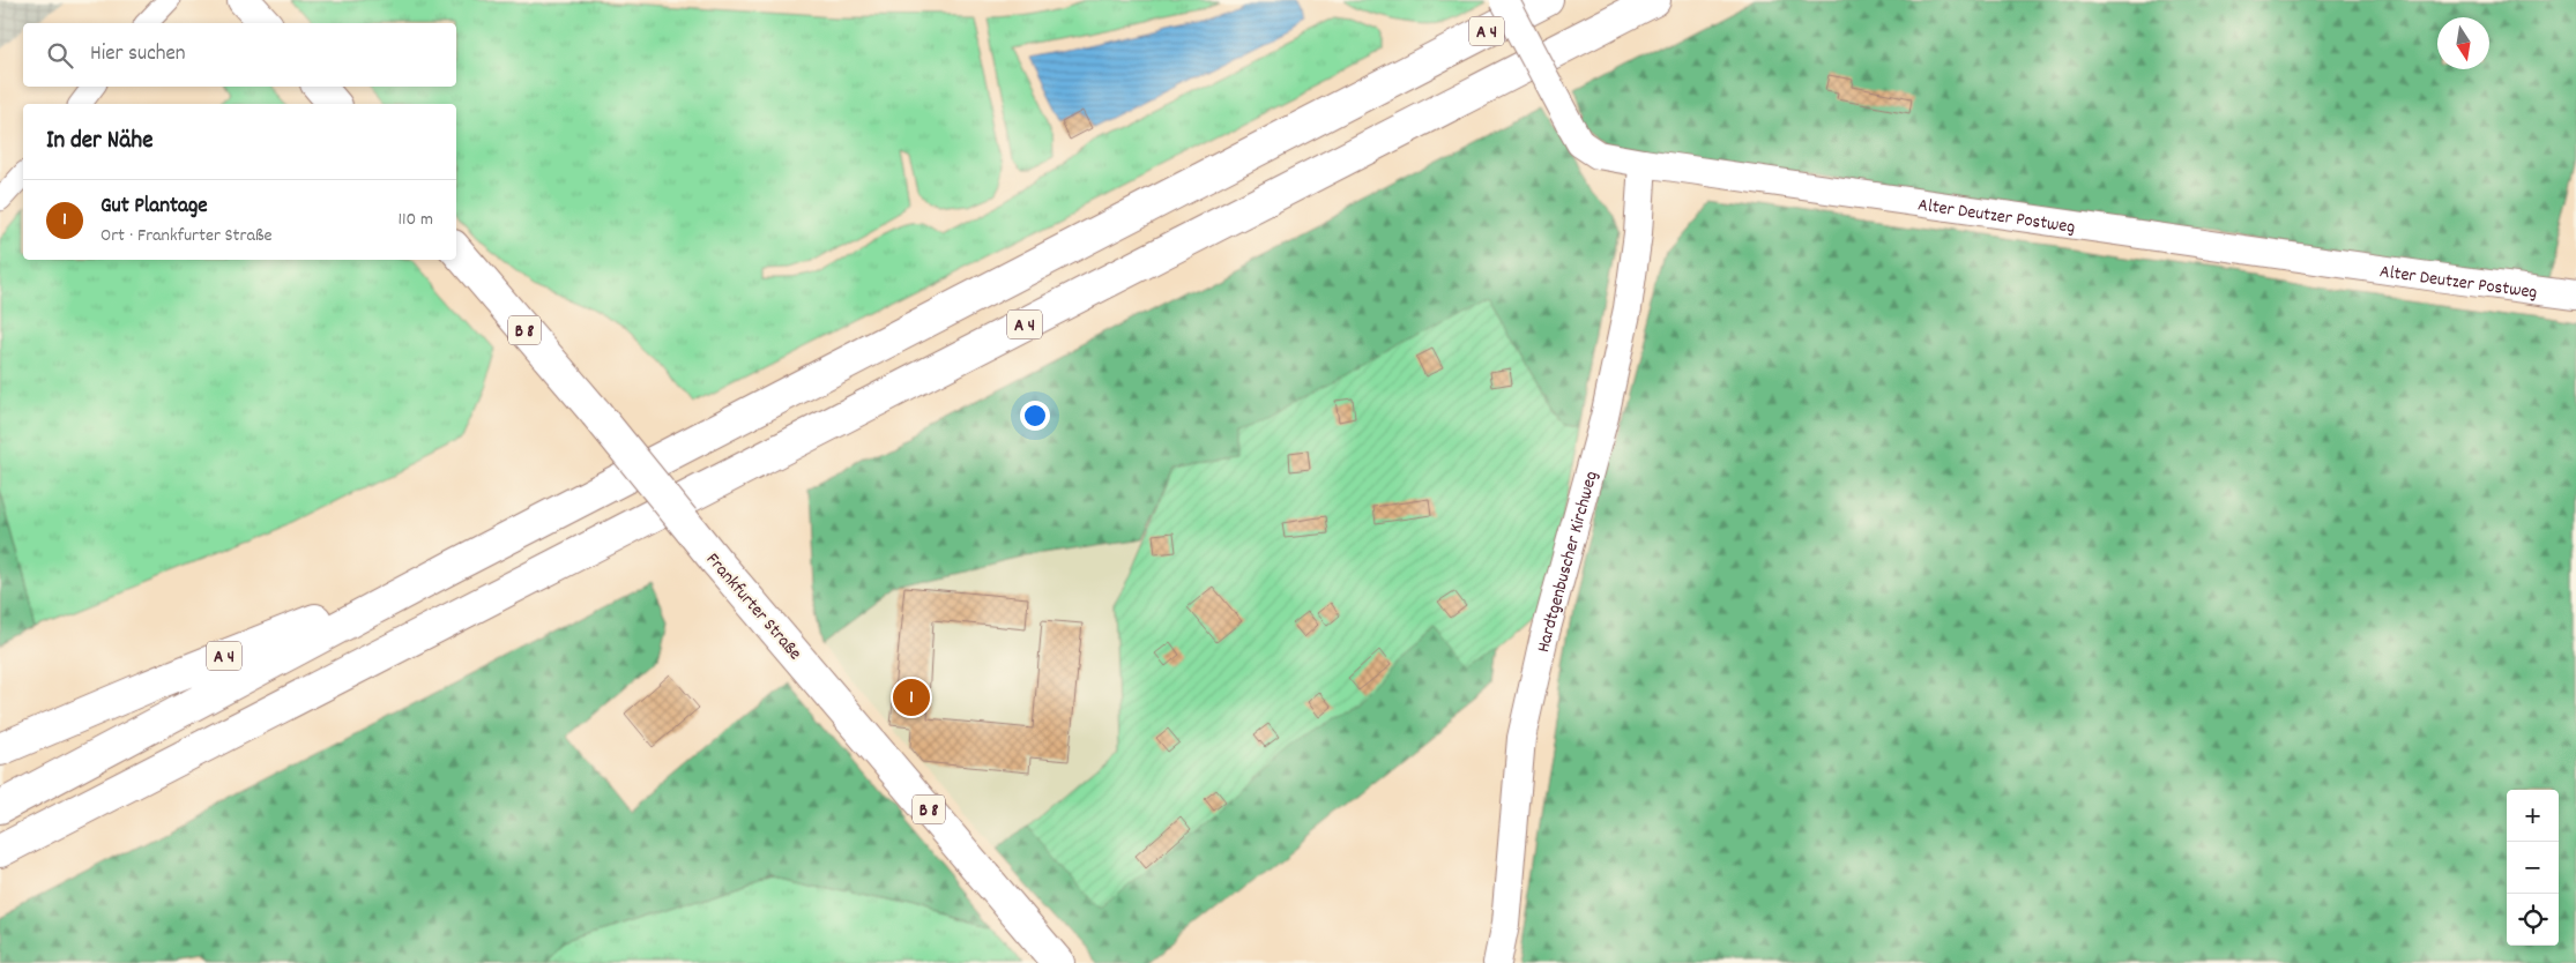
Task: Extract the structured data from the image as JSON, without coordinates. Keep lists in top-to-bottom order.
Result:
{
  "streets": {
    "main road": ["A 4", "B 8", "Frankfurter Straße"],
    "street": ["Alter Deutzer Postweg", "Hardtgenbuscher Kirchweg"]
  },
  "crossings": [
    ["Alter Deutzer Postweg", "Hardtgenbuscher Kirchweg"]
  ],
  "north": "bottom",
  "page": {
    "search": "Hier suchen",
    "heading": "In der Nähe",
    "list": [
      {
        "mark": "1",
        "name": "Gut Plantage",
        "note": "Ort · Frankfurter Straße",
        "value": "110 m"
      }
    ],
    "pins": "1",
    "map_buttons": ["+", "−"]
  }
}
